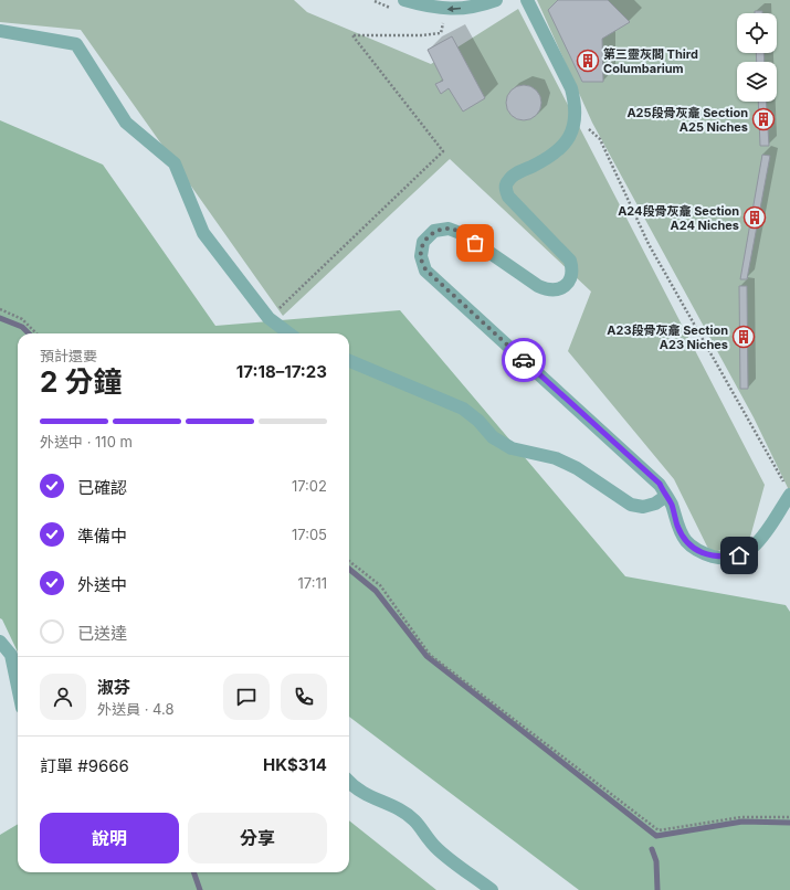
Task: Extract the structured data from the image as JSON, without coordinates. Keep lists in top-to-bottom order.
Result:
{
  "places": {
    "building": [
      "第三靈灰閣 Third Columbarium",
      "A25段骨灰龕 Section A25 Niches",
      "A24段骨灰龕 Section A24 Niches",
      "A23段骨灰龕 Section A23 Niches"
    ]
  },
  "page": {
    "heading": ["2 分鐘", "預計還要", "17:18–17:23"],
    "panel": [
      "淑芬",
      "外送員 · 4.8",
      "訂單 #9666",
      "HK$314"
    ],
    "bar": "外送中 · 110 m",
    "list": [
      ["已確認", "17:02"],
      ["準備中", "17:05"],
      ["外送中", "17:11"],
      "已送達"
    ],
    "buttons": ["說明", "分享"]
  }
}
